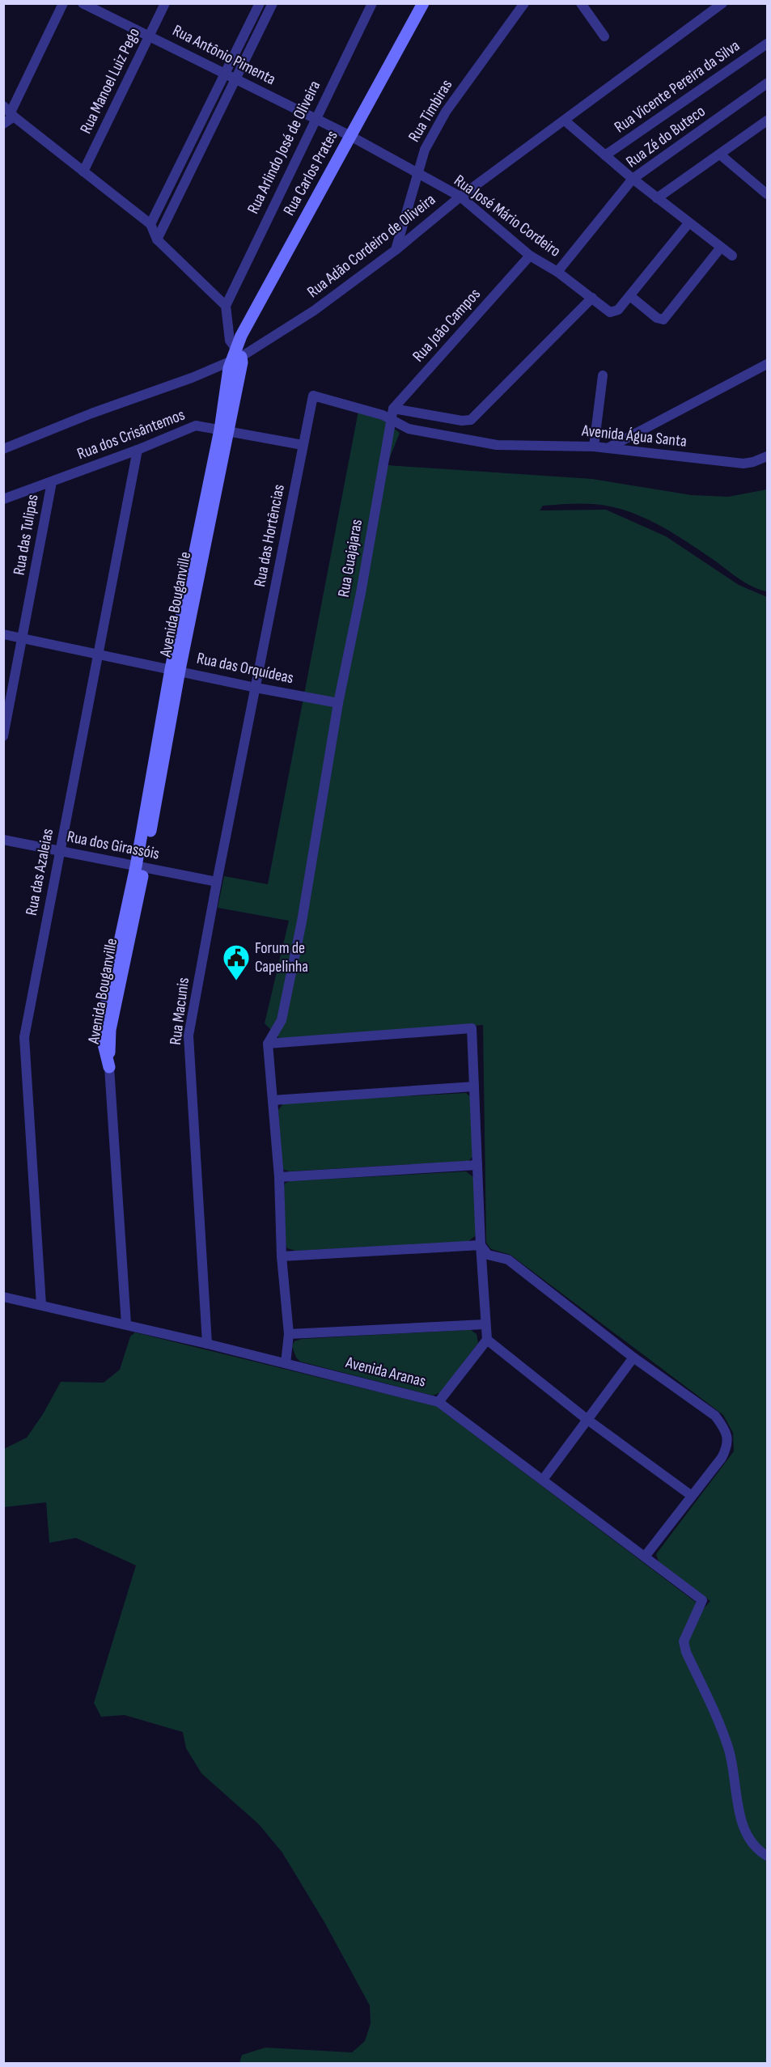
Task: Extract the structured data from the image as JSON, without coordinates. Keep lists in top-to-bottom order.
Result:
{
  "streets": {
    "street": [
      "Rua Antônio Pimenta",
      "Rua Manoel Luiz Pego",
      "Rua Vicente Pereira da Silva",
      "Rua Timbiras",
      "Rua Zé do Buteco",
      "Rua Arlindo José de Oliveira",
      "Rua Carlos Prates",
      "Rua José Mário Cordeiro",
      "Rua Adão Cordeiro de Oliveira",
      "Rua João Campos",
      "Rua dos Crisântemos",
      "Avenida Água Santa",
      "Rua das Tulipas",
      "Rua das Hortências",
      "Rua Guajajaras",
      "Avenida Bouganville",
      "Rua das Orquídeas",
      "Rua dos Girassóis",
      "Rua das Azaleias",
      "Rua Macunis",
      "Avenida Aranas"
    ]
  },
  "crossings": [
    ["Rua Antônio Pimenta", "Rua Manoel Luiz Pego"],
    ["Rua Antônio Pimenta", "Rua Arlindo José de Oliveira"],
    ["Rua Antônio Pimenta", "Rua Carlos Prates"],
    ["Rua Antônio Pimenta", "Rua José Mário Cordeiro"],
    ["Rua Timbiras", "Rua José Mário Cordeiro"],
    ["Rua Timbiras", "Rua Adão Cordeiro de Oliveira"],
    ["Rua Zé do Buteco", "Rua José Mário Cordeiro"],
    ["Rua Carlos Prates", "Rua José Mário Cordeiro"],
    ["Rua Carlos Prates", "Rua Adão Cordeiro de Oliveira"],
    ["Rua Carlos Prates", "Avenida Bouganville"],
    ["Rua José Mário Cordeiro", "Rua Adão Cordeiro de Oliveira"],
    ["Rua José Mário Cordeiro", "Rua João Campos"],
    ["Rua Adão Cordeiro de Oliveira", "Avenida Bouganville"],
    ["Rua dos Crisântemos", "Rua das Tulipas"],
    ["Rua dos Crisântemos", "Rua das Hortências"],
    ["Rua dos Crisântemos", "Avenida Bouganville"],
    ["Rua dos Crisântemos", "Rua das Azaleias"],
    ["Avenida Água Santa", "Rua das Hortências"],
    ["Avenida Água Santa", "Rua Guajajaras"],
    ["Rua das Tulipas", "Rua das Orquídeas"],
    ["Rua das Hortências", "Rua das Orquídeas"],
    ["Rua das Hortências", "Rua Macunis"],
    ["Rua Guajajaras", "Rua das Orquídeas"],
    ["Avenida Bouganville", "Rua das Orquídeas"],
    ["Avenida Bouganville", "Rua dos Girassóis"],
    ["Rua das Orquídeas", "Rua das Azaleias"],
    ["Rua das Orquídeas", "Rua Macunis"],
    ["Rua dos Girassóis", "Rua das Azaleias"],
    ["Rua dos Girassóis", "Rua Macunis"],
    ["Rua das Azaleias", "Avenida Aranas"],
    ["Rua Macunis", "Avenida Aranas"]
  ],
  "places": {
    "public building": ["Forum de Capelinha"]
  }
}
